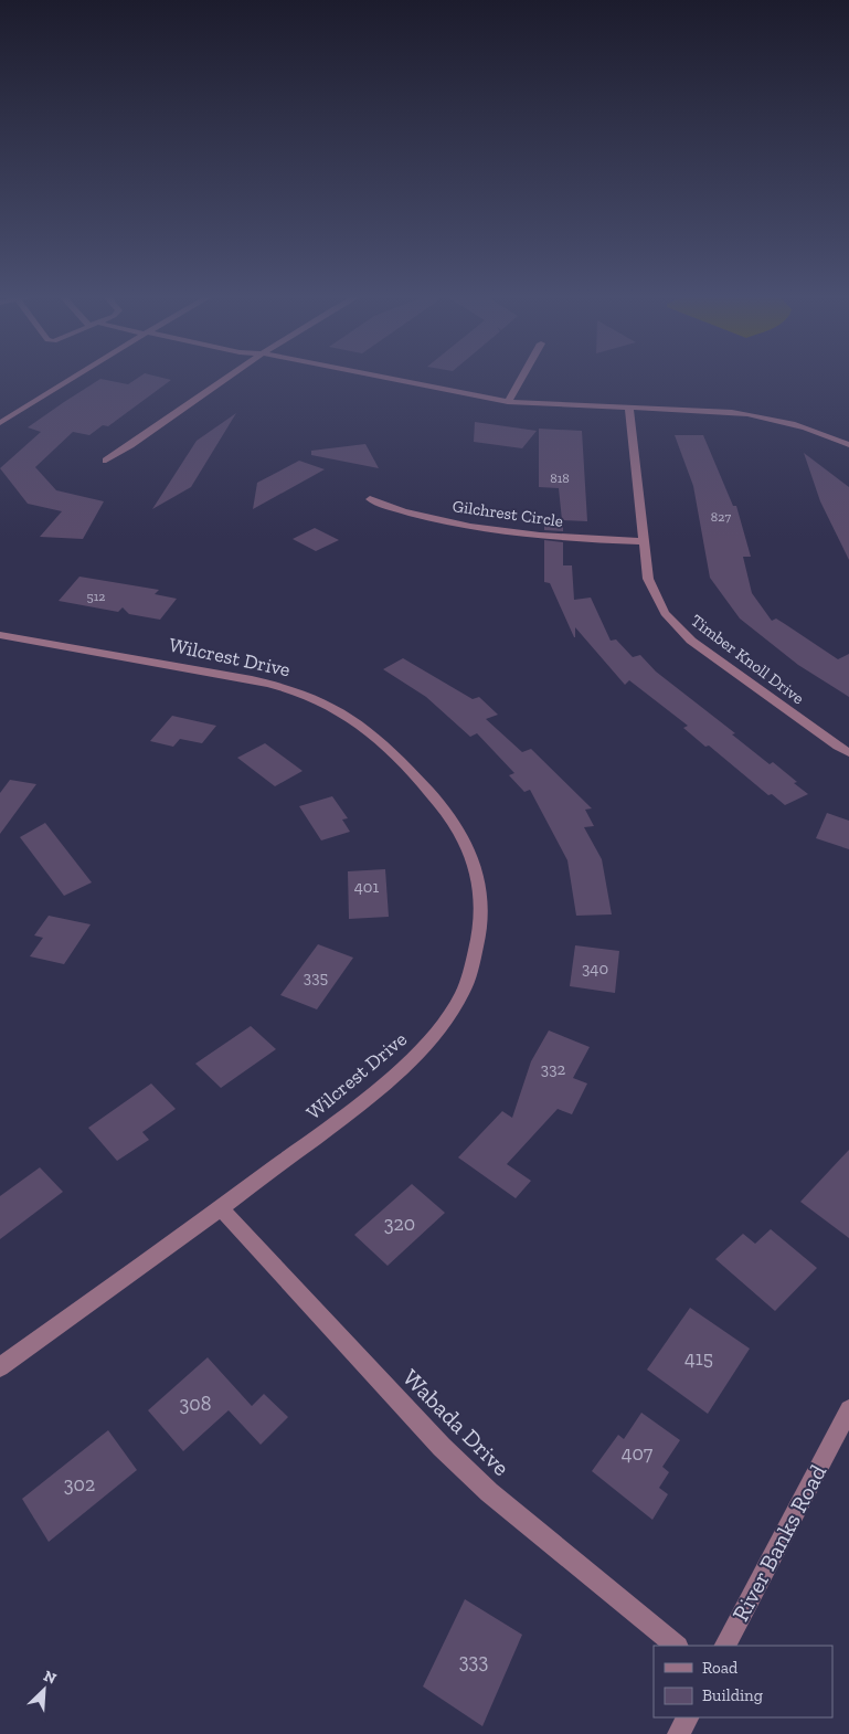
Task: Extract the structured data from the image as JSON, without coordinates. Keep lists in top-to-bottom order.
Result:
{
  "streets": {
    "street": [
      "Gilchrest Circle",
      "Wilcrest Drive",
      "Timber Knoll Drive",
      "Wabada Drive",
      "River Banks Road"
    ]
  },
  "crossings": [
    ["Gilchrest Circle", "Timber Knoll Drive"],
    ["Wilcrest Drive", "Wabada Drive"]
  ],
  "house_numbers": [
    "818",
    "827",
    "512",
    "401",
    "340",
    "335",
    "332",
    "320",
    "415",
    "308",
    "407",
    "302",
    "333"
  ],
  "legend": ["Road", "Building"],
  "north": "top right"
}
